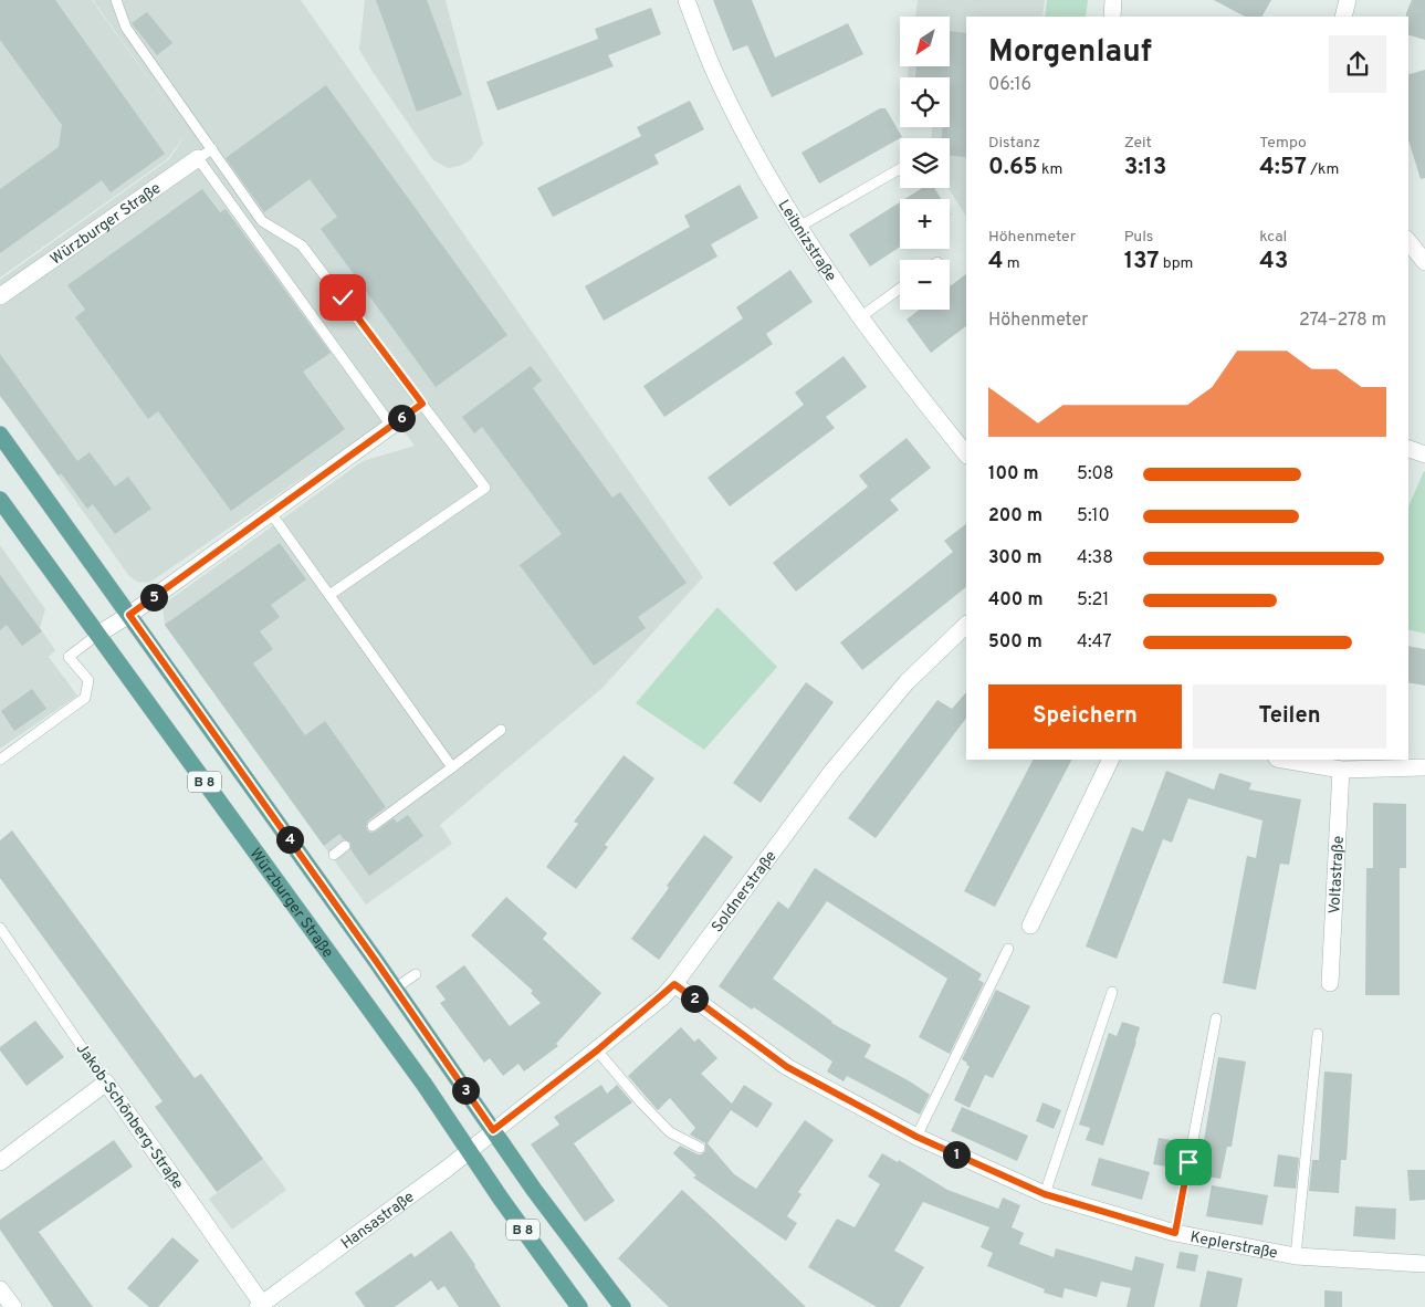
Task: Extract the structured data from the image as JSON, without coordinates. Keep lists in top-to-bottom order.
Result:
{
  "streets": {
    "main road": ["Würzburger Straße", "B 8"],
    "street": [
      "Leibnizstraße",
      "Voltastraße",
      "Soldnerstraße",
      "Jakob-Schönberg-Straße",
      "Hansastraße",
      "Keplerstraße"
    ]
  },
  "crossings": [
    ["Würzburger Straße", "Hansastraße"],
    ["B 8", "Soldnerstraße"],
    ["B 8", "Hansastraße"],
    ["Soldnerstraße", "Hansastraße"],
    ["Soldnerstraße", "Keplerstraße"],
    ["Jakob-Schönberg-Straße", "Hansastraße"]
  ],
  "north": "bottom left",
  "page": {
    "map_buttons": ["+", "−"],
    "heading": ["Morgenlauf", "06:16"],
    "stats": [
      ["Distanz", "0.65 km"],
      ["Zeit", "3:13"],
      ["Tempo", "4:57 /km"],
      ["Höhenmeter", "4 m"],
      ["Puls", "137 bpm"],
      ["kcal", "43"]
    ],
    "chart": ["Höhenmeter", "274–278 m"],
    "pins": [
      "6",
      "5",
      "4",
      "2",
      "3",
      "1"
    ],
    "list": [
      {
        "name": "100 m",
        "note": "5:08"
      },
      {
        "name": "200 m",
        "note": "5:10"
      },
      {
        "name": "300 m",
        "note": "4:38"
      },
      {
        "name": "400 m",
        "note": "5:21"
      },
      {
        "name": "500 m",
        "note": "4:47"
      }
    ],
    "buttons": ["Speichern", "Teilen"]
  }
}
